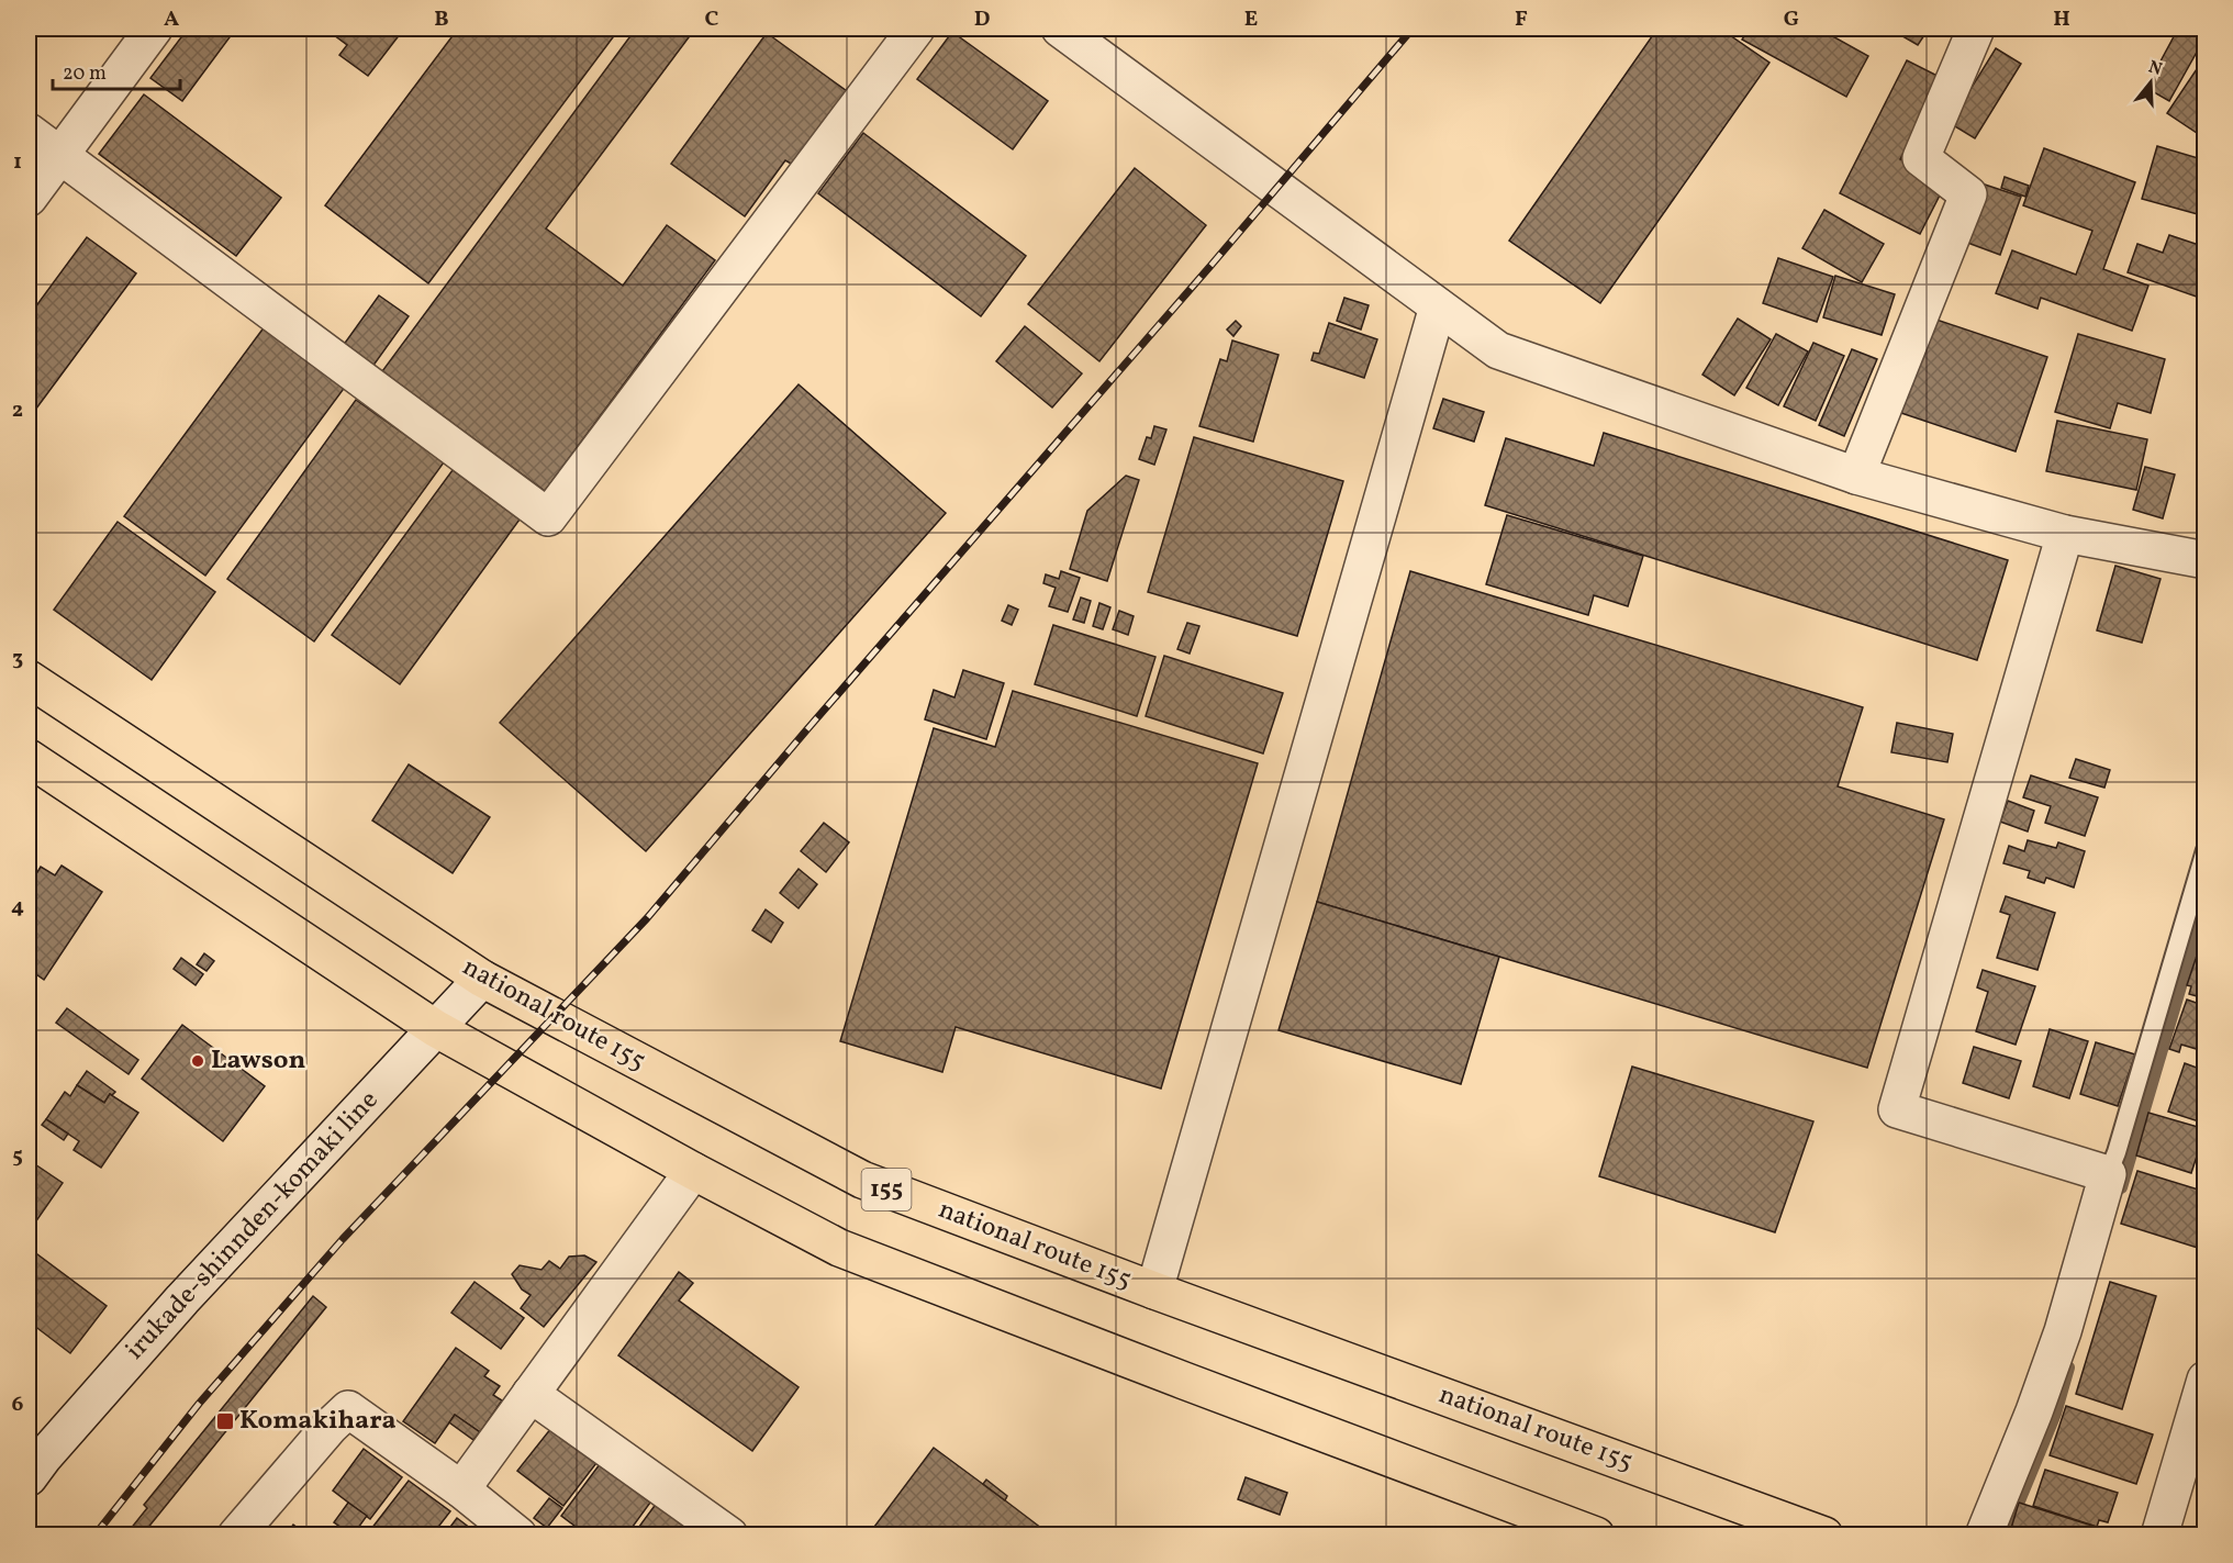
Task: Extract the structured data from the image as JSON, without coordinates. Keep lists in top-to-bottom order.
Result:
{
  "streets": {
    "highway": ["national route 155", "155"],
    "street": ["irukade-shinnden-komaki line"]
  },
  "crossings": [
    ["national route 155", "irukade-shinnden-komaki line"]
  ],
  "places": {
    "other": ["Lawson"],
    "transit": ["Komakihara"]
  },
  "scale_bar": "20 m",
  "north": "top",
  "grid": {
    "columns": [
      "A",
      "B",
      "C",
      "D",
      "E",
      "F",
      "G",
      "H"
    ],
    "rows": [
      "1",
      "2",
      "3",
      "4",
      "5",
      "6"
    ]
  }
}
